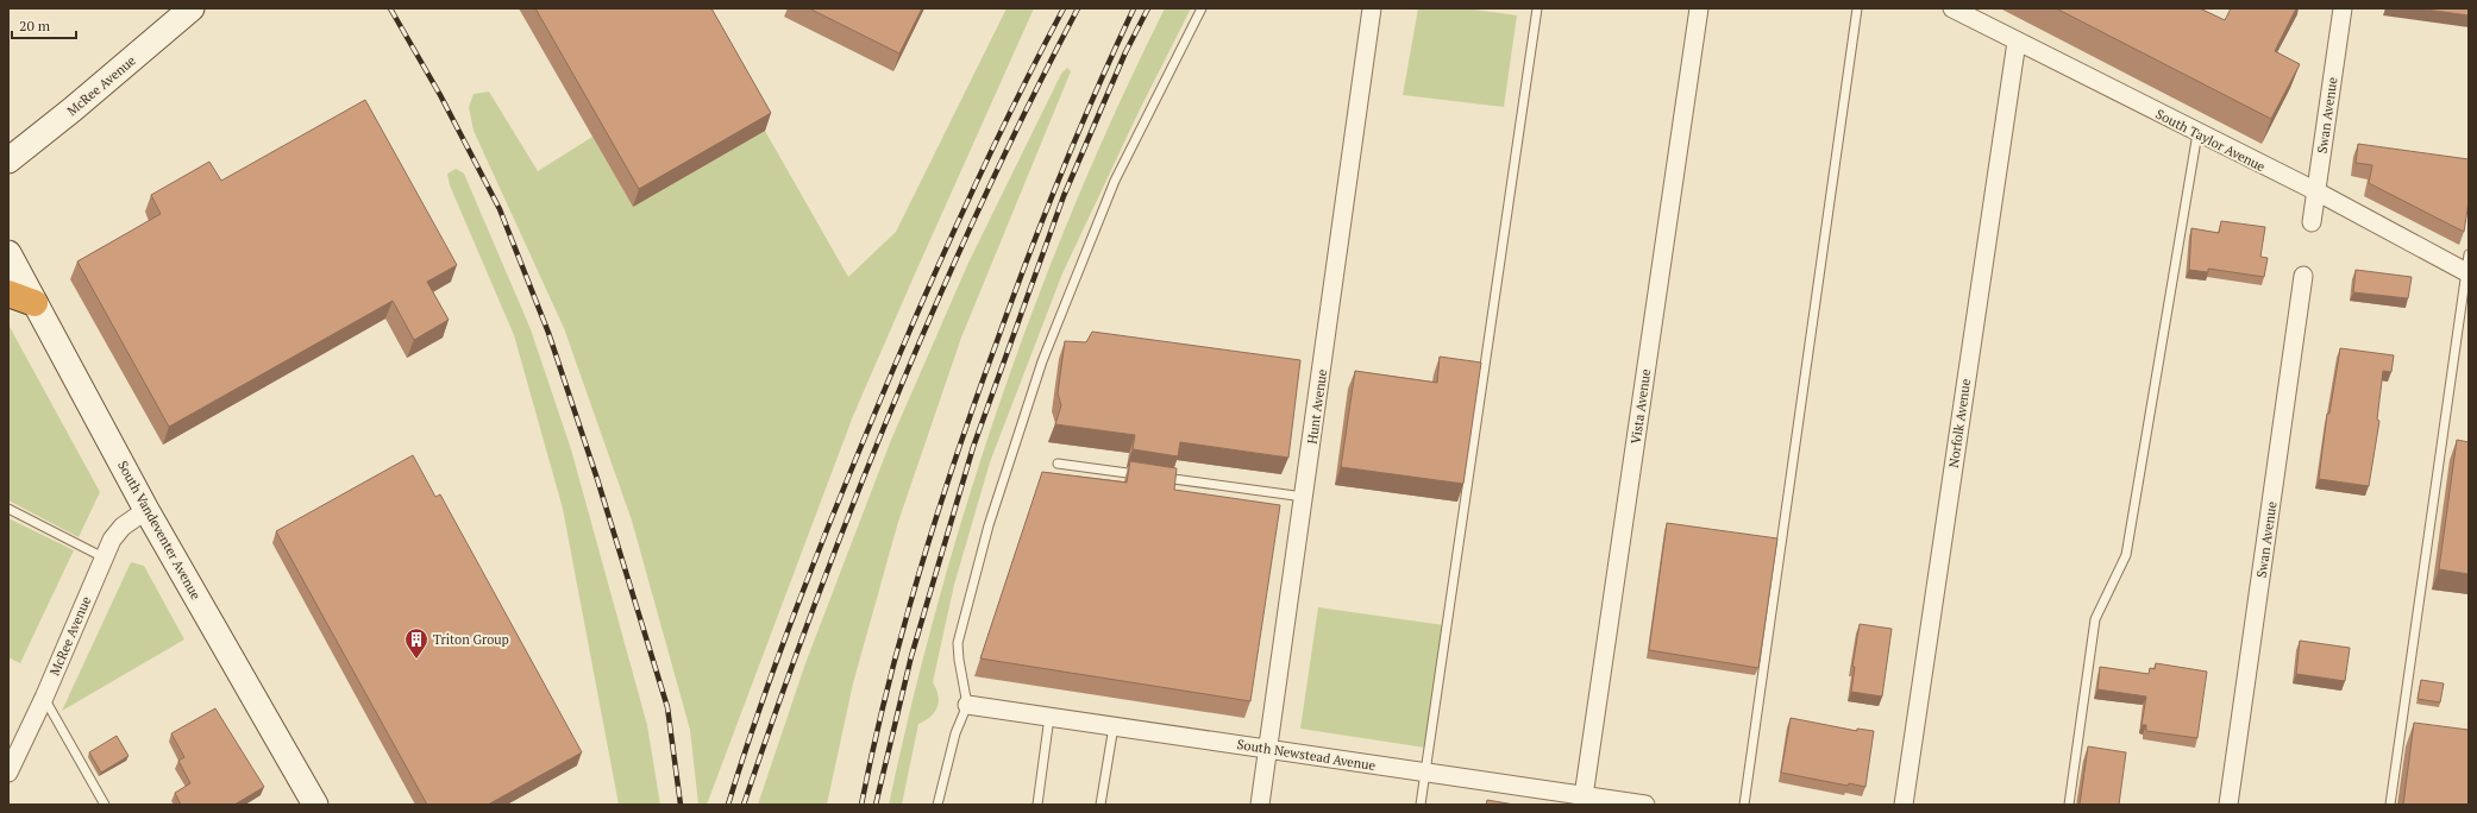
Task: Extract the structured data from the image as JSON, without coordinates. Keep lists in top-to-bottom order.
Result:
{
  "streets": {
    "main road": ["McRee Avenue", "South Vandeventer Avenue"],
    "street": [
      "Swan Avenue",
      "South Taylor Avenue",
      "Hunt Avenue",
      "Vista Avenue",
      "Norfolk Avenue",
      "South Newstead Avenue"
    ]
  },
  "crossings": [
    ["McRee Avenue", "South Vandeventer Avenue"],
    ["Swan Avenue", "South Taylor Avenue"],
    ["South Taylor Avenue", "Norfolk Avenue"],
    ["Hunt Avenue", "South Newstead Avenue"],
    ["Vista Avenue", "South Newstead Avenue"]
  ],
  "places": {
    "building": ["Triton Group"]
  },
  "scale_bar": "20 m"
}
